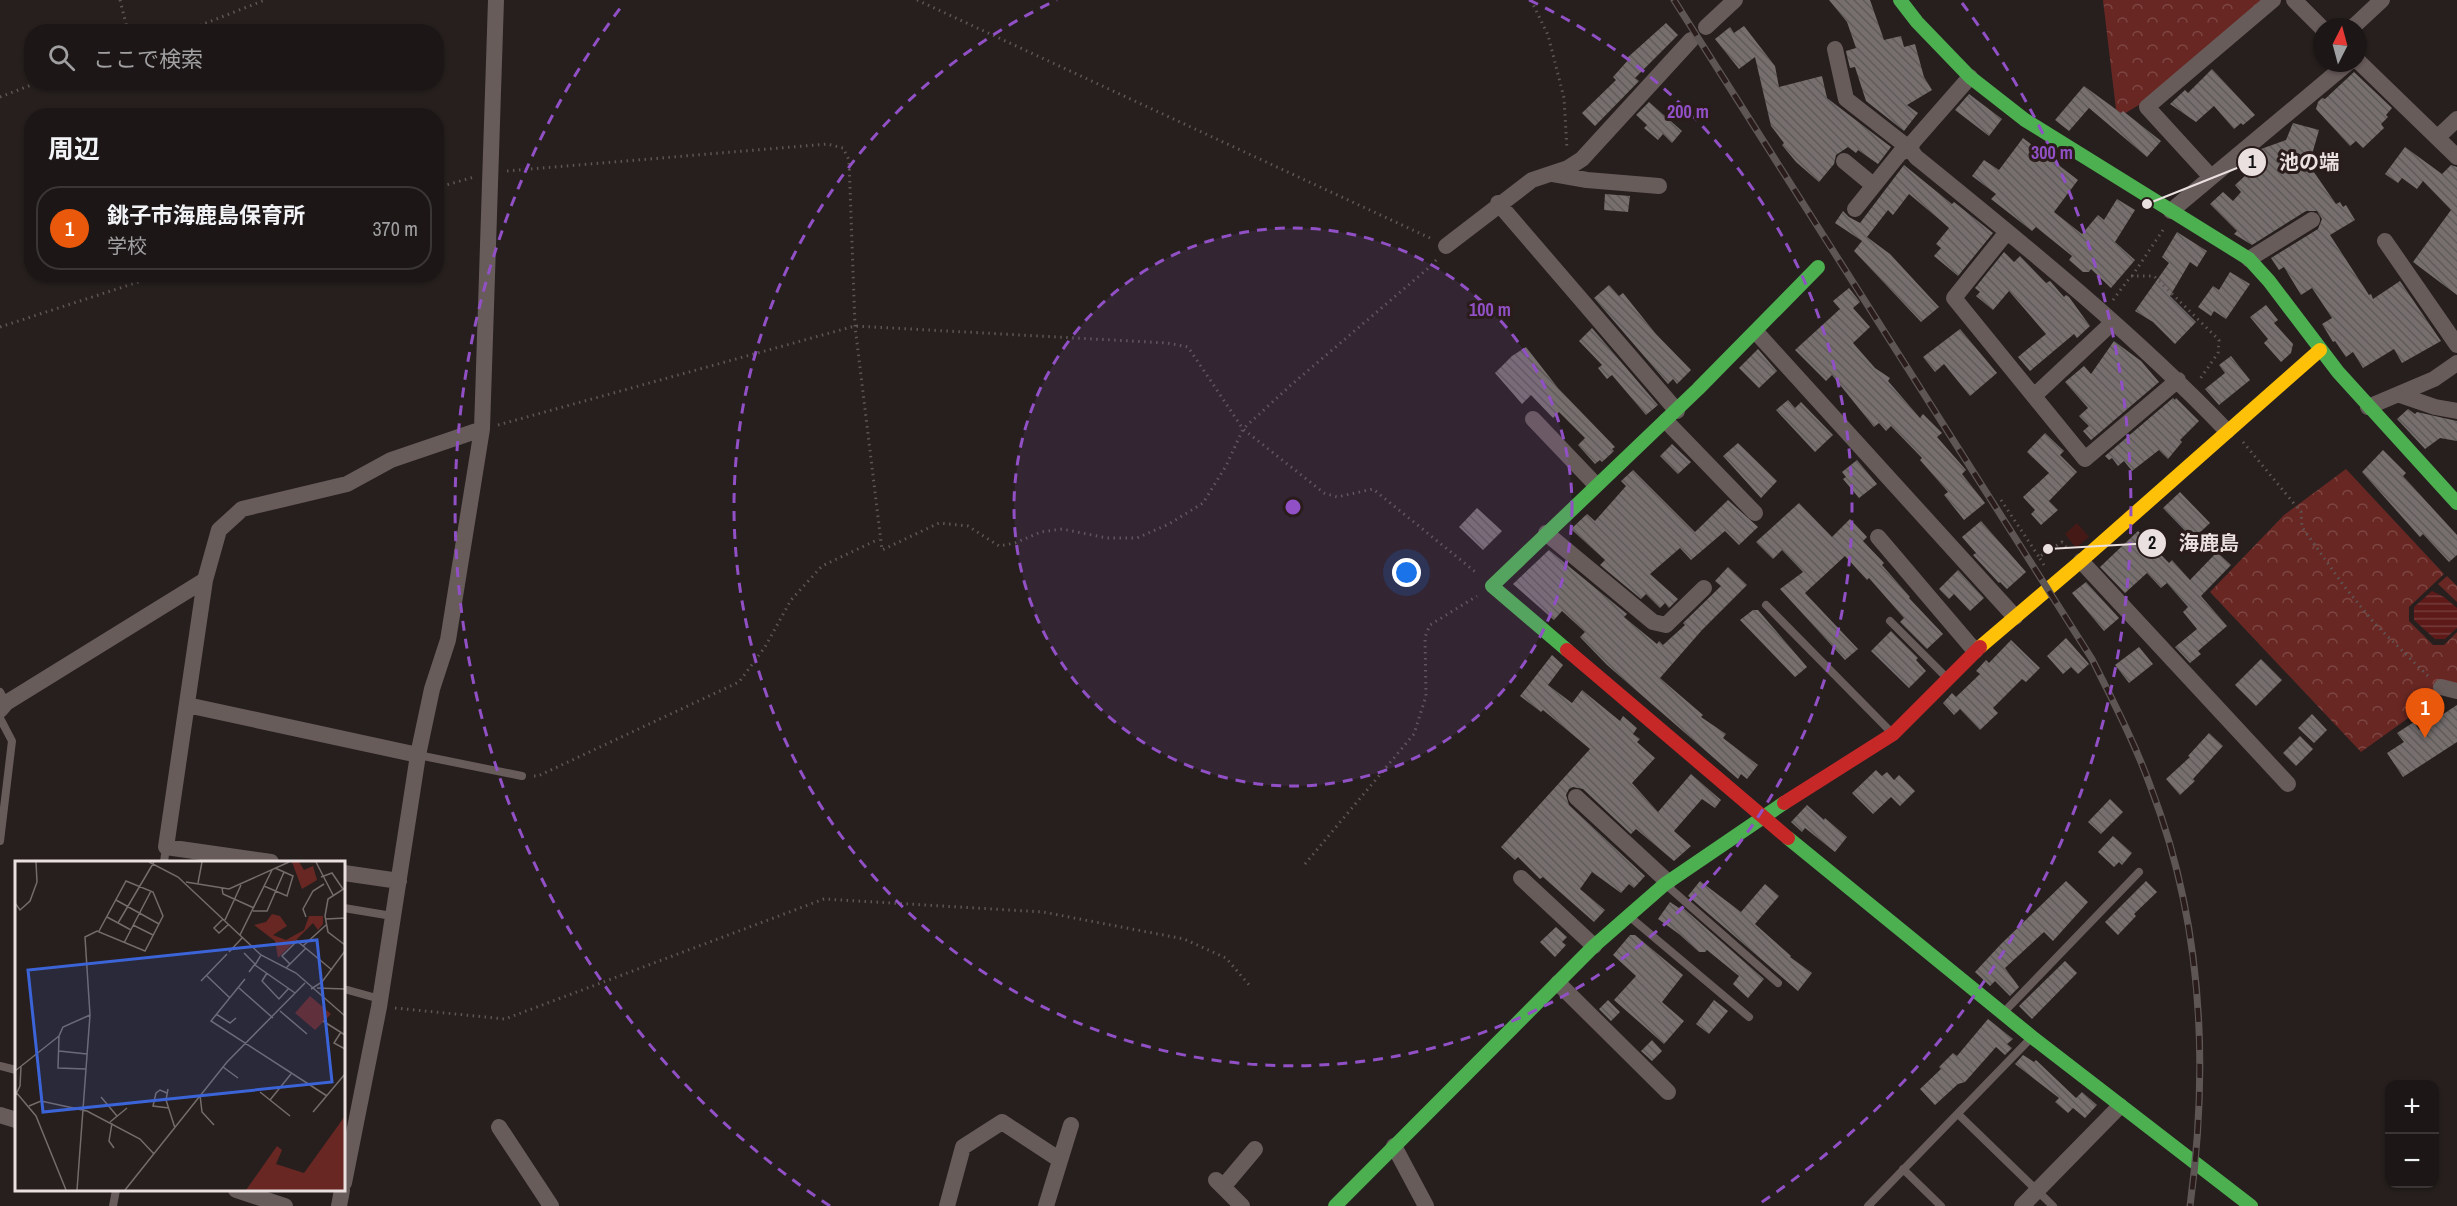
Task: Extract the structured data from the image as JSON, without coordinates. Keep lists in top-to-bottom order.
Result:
{
  "places": ["池の端", "海鹿島"],
  "north": "top",
  "page": {
    "search": "ここで検索",
    "heading": "周辺",
    "list": [
      {
        "mark": "1",
        "name": "銚子市海鹿島保育所",
        "note": "学校",
        "value": "370 m"
      }
    ],
    "pins": "1",
    "map_buttons": ["+", "−"]
  },
  "rings": ["200 m", "300 m", "100 m"]
}
